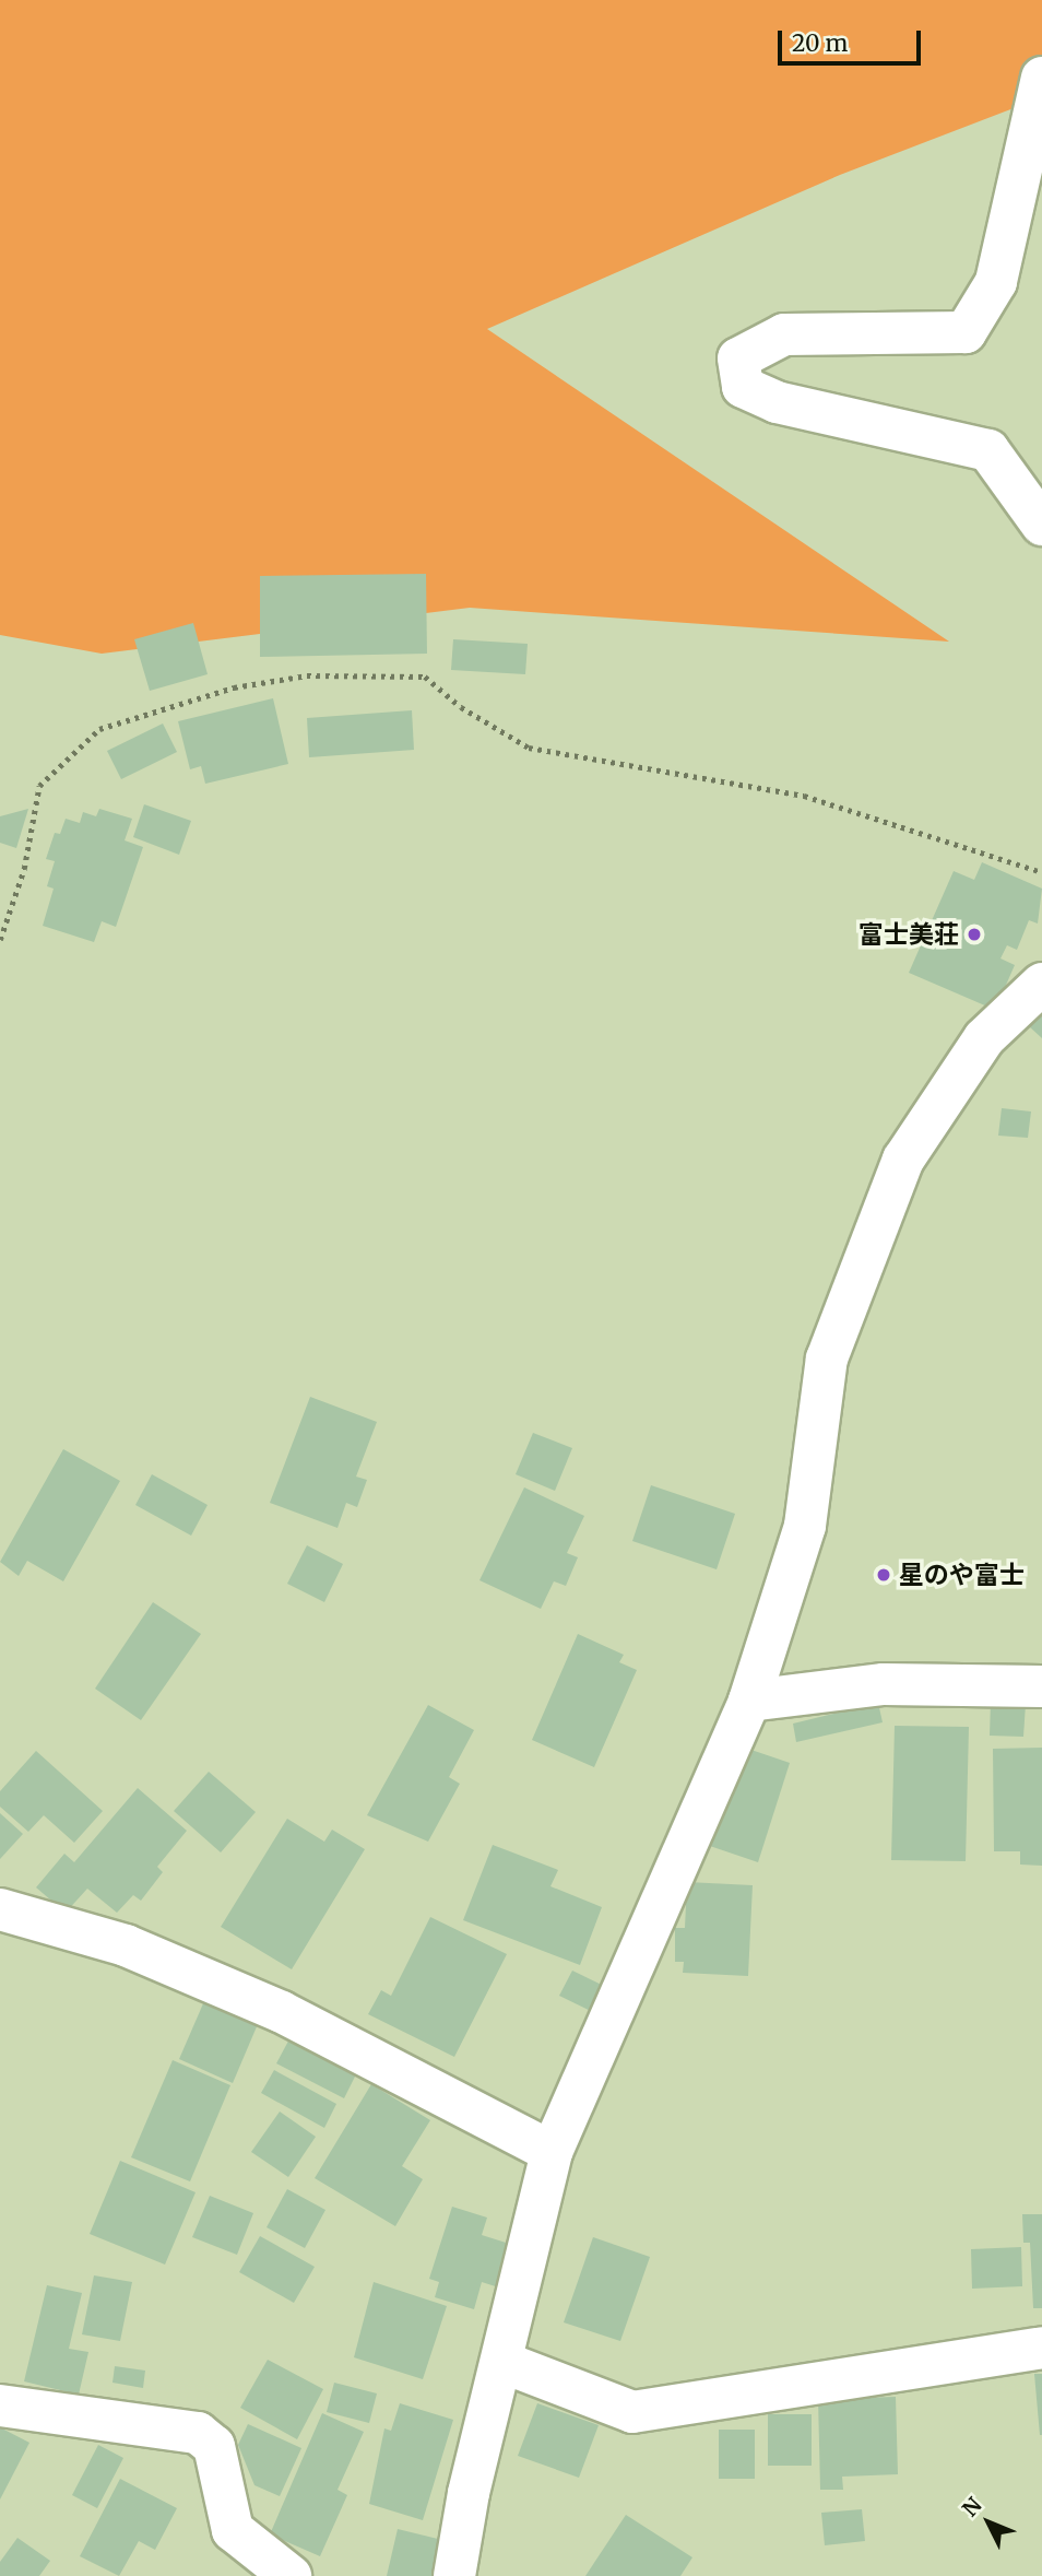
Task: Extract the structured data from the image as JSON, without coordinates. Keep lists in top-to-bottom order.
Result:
{
  "places": ["富士美荘", "星のや富士"],
  "scale_bar": "20 m",
  "north": "top left"
}
